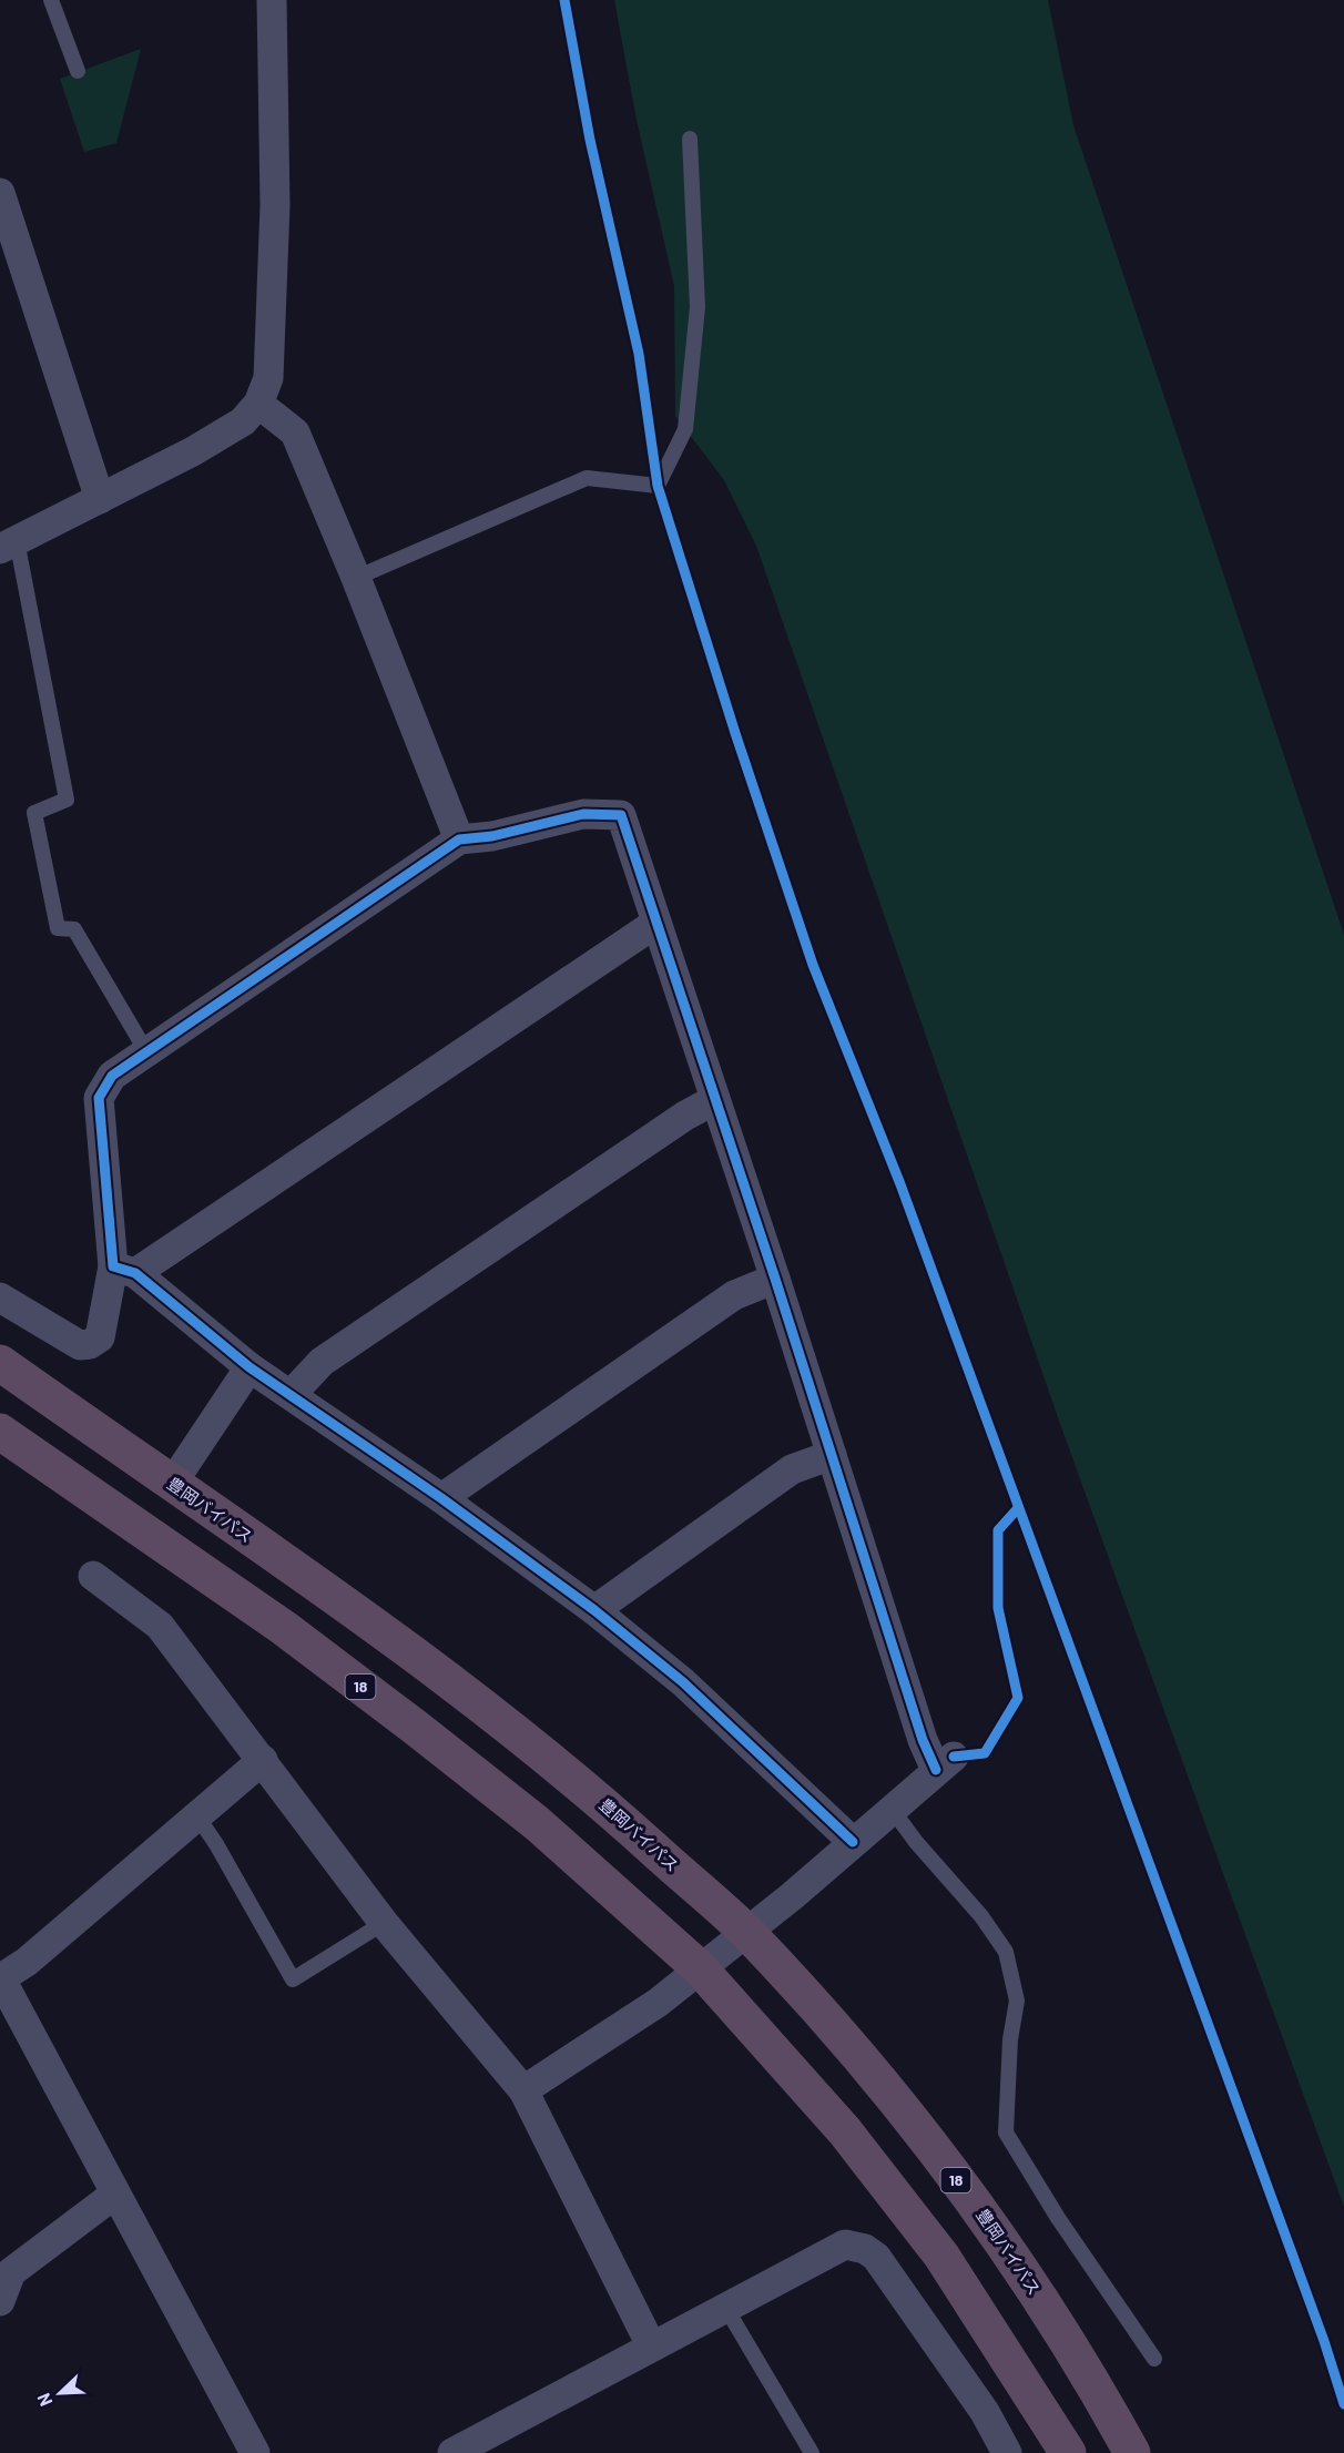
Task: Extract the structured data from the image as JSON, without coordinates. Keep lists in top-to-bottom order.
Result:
{
  "streets": {
    "highway": ["豊岡バイパス", "18"]
  },
  "north": "bottom left"
}
